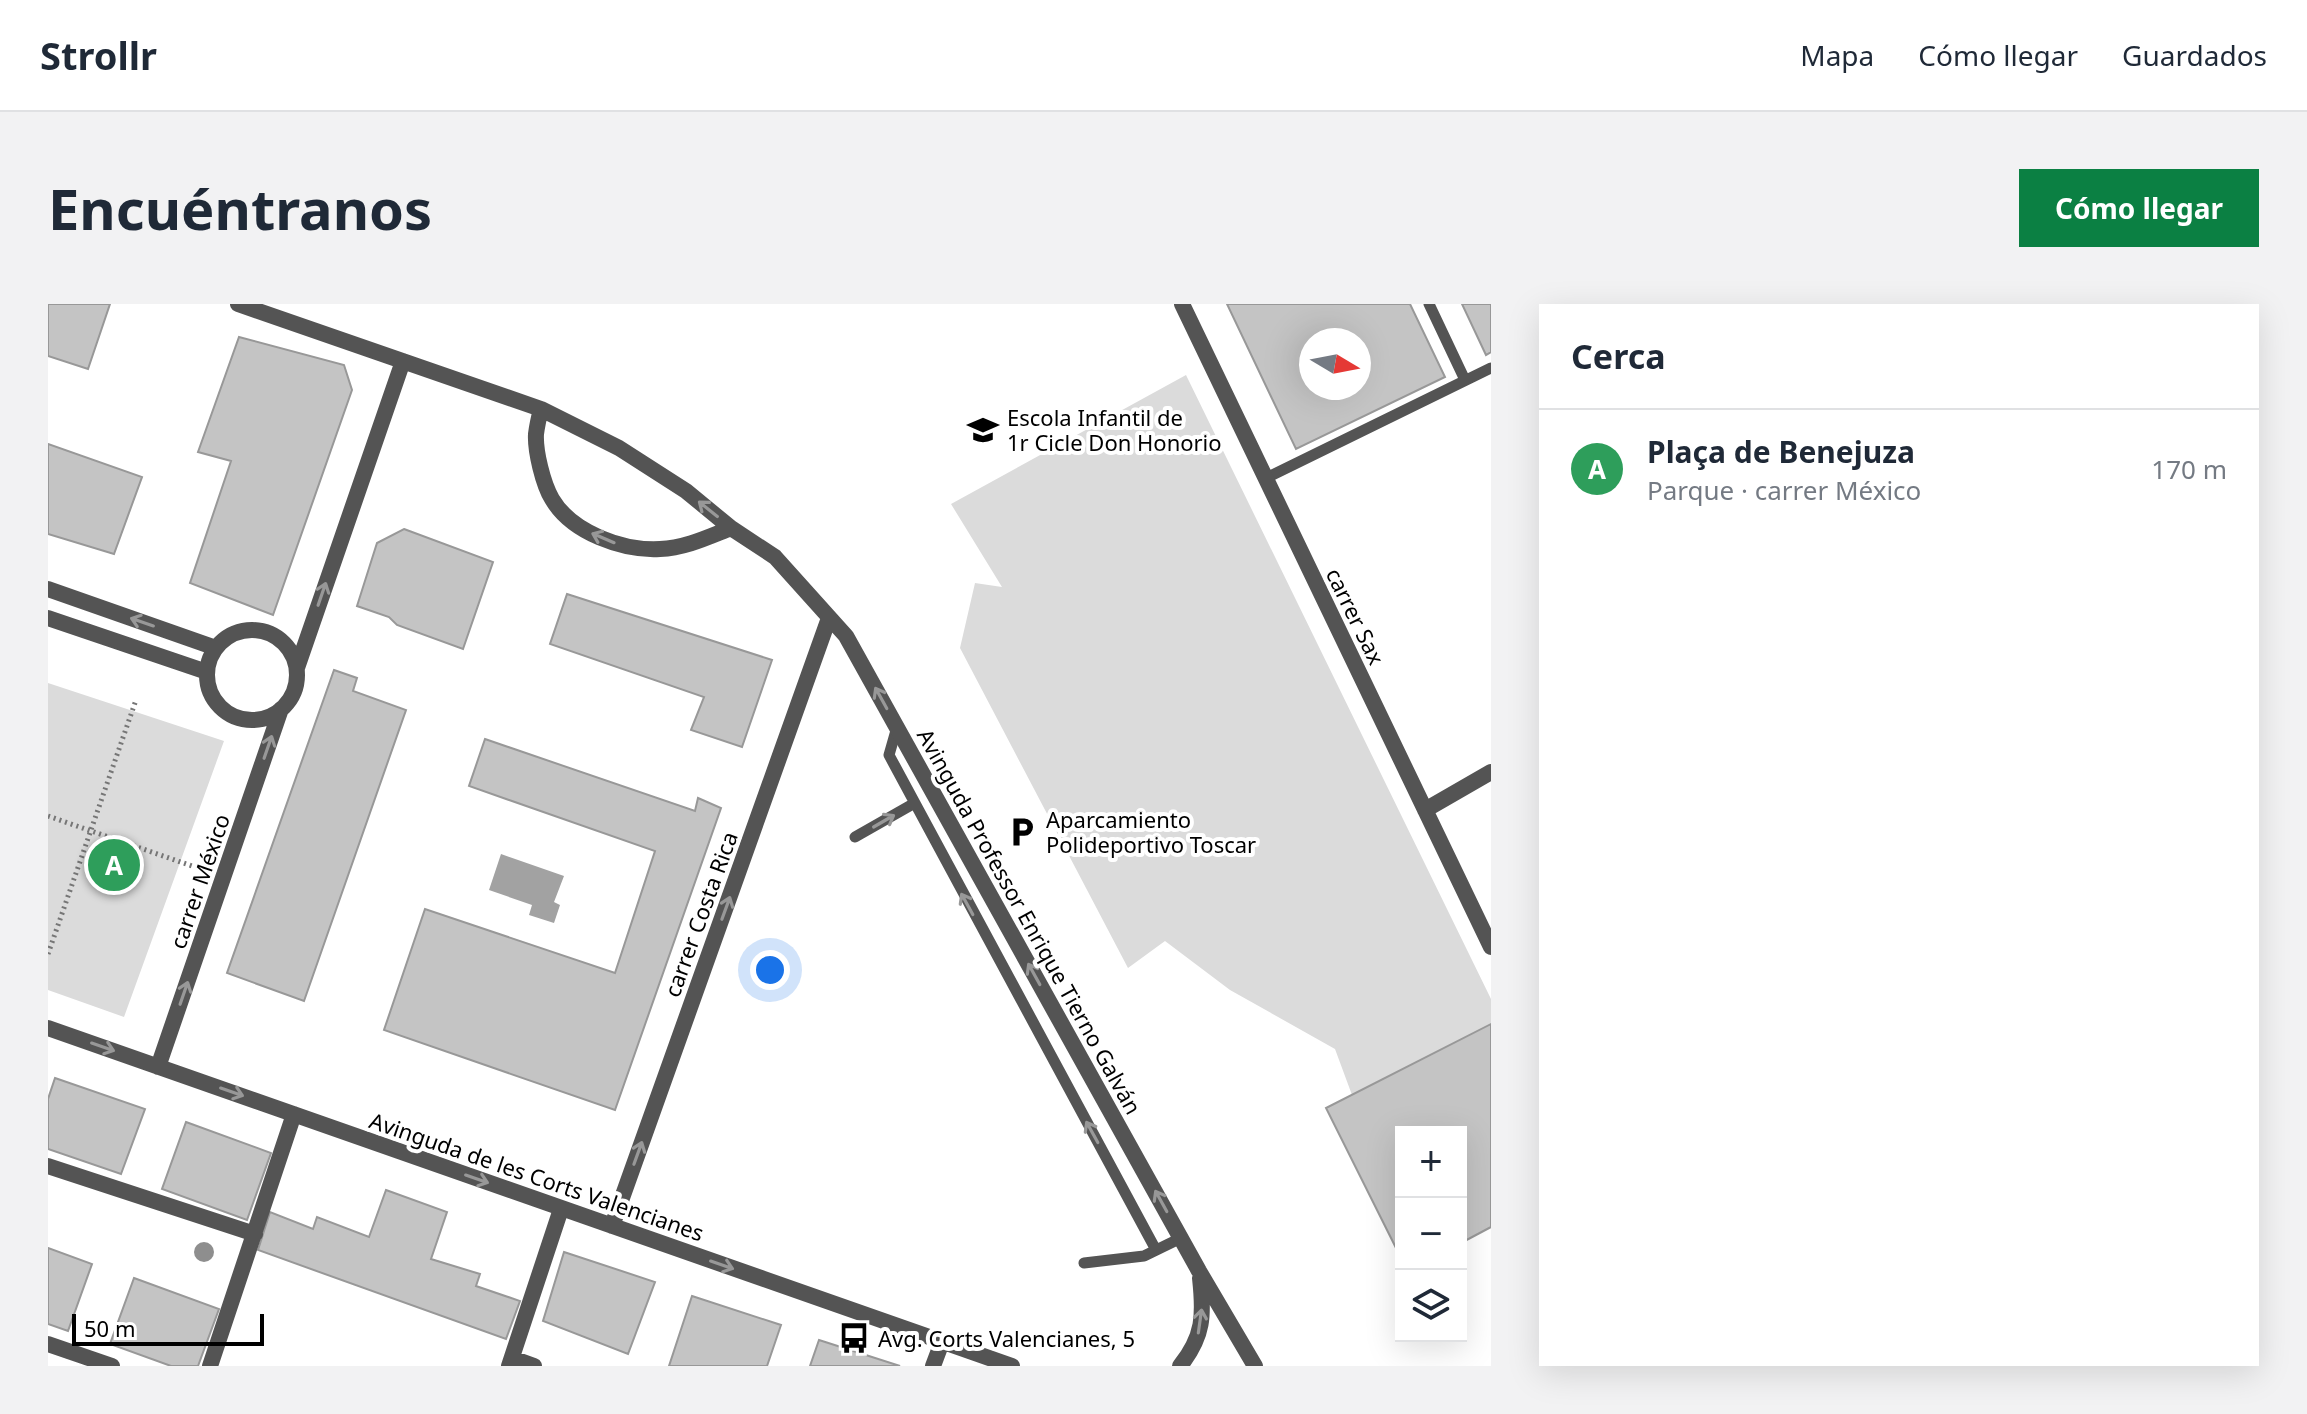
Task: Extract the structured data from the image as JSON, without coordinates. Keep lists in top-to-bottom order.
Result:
{
  "streets": {
    "street": [
      "carrer Sax",
      "carrer México",
      "carrer Costa Rica",
      "Avinguda Professor Enrique Tierno Galván",
      "Avinguda de les Corts Valencianes"
    ]
  },
  "crossings": [
    ["carrer México", "Avinguda de les Corts Valencianes"],
    ["carrer Costa Rica", "Avinguda Professor Enrique Tierno Galván"],
    ["carrer Costa Rica", "Avinguda de les Corts Valencianes"]
  ],
  "one_way": [
    "carrer México",
    "carrer Costa Rica",
    "Avinguda Professor Enrique Tierno Galván",
    "Avinguda de les Corts Valencianes"
  ],
  "places": {
    "school or university": ["Escola Infantil de 1r Cicle Don Honorio"],
    "parking": ["Aparcamiento Polideportivo Toscar"],
    "bus stop": ["Avg. Corts Valencianes, 5"]
  },
  "scale_bar": "50 m",
  "north": "right",
  "page": {
    "header": "Strollr",
    "nav": ["Mapa", "Cómo llegar", "Guardados"],
    "buttons": "Cómo llegar",
    "title": "Encuéntranos",
    "heading": "Cerca",
    "list": [
      {
        "mark": "A",
        "name": "Plaça de Benejuza",
        "note": "Parque · carrer México",
        "value": "170 m"
      }
    ],
    "pins": "A",
    "map_buttons": ["+", "−"],
    "scale": "50 m"
  }
}
